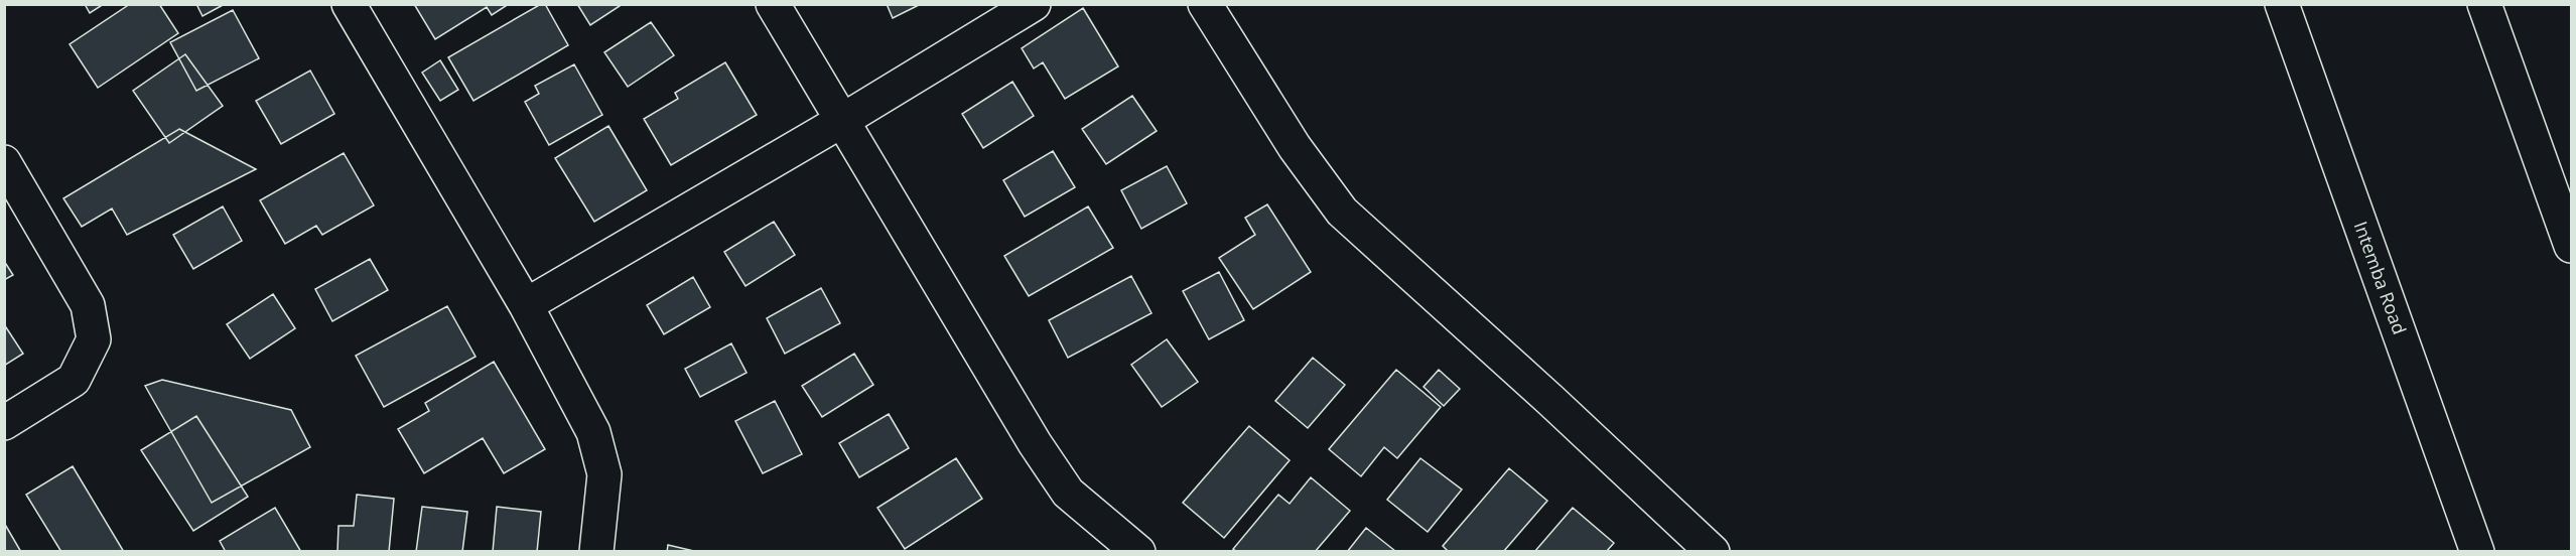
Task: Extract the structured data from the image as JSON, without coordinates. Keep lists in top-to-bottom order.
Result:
{
  "streets": {
    "street": ["Intemba Road"]
  }
}
